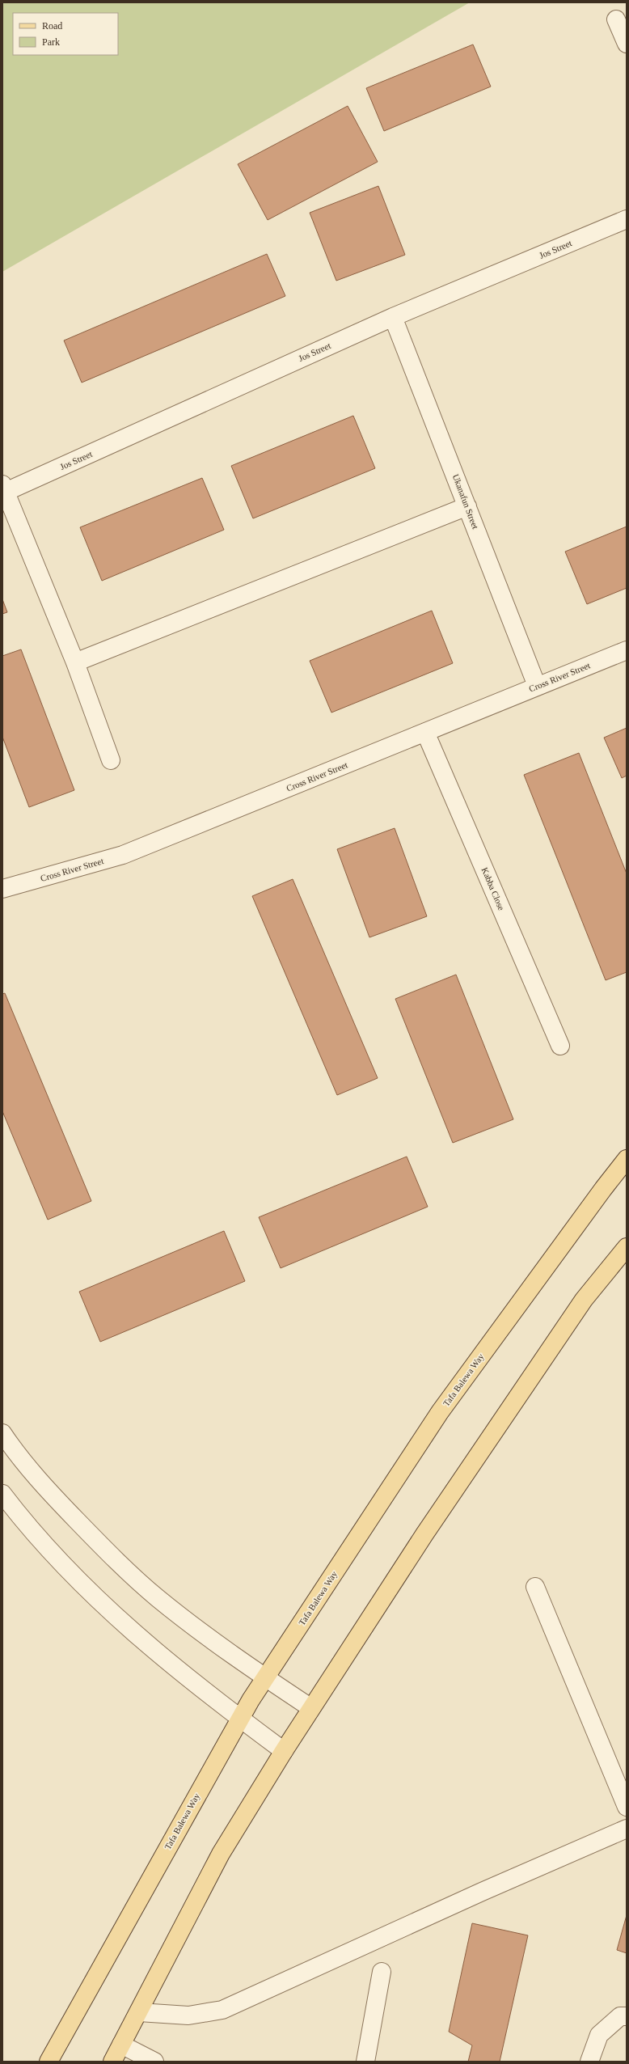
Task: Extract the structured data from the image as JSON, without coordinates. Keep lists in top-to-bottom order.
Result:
{
  "streets": {
    "main road": ["Tafa Balewa Way"],
    "street": [
      "Jos Street",
      "Ukanafun Street",
      "Cross River Street",
      "Kabba Close"
    ]
  },
  "crossings": [
    ["Jos Street", "Ukanafun Street"],
    ["Ukanafun Street", "Cross River Street"],
    ["Cross River Street", "Kabba Close"]
  ],
  "legend": ["Road", "Park"]
}
